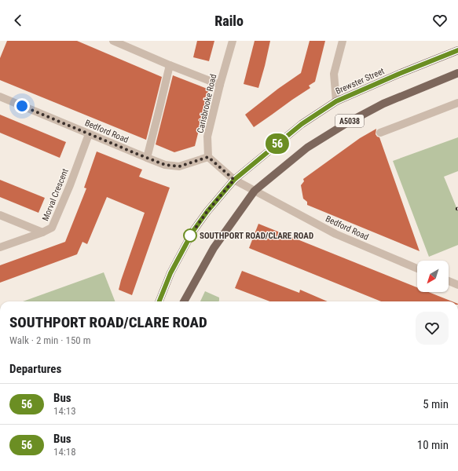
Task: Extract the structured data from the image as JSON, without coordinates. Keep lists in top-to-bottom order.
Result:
{
  "streets": {
    "main road": ["Brewster Street", "A5038"],
    "street": ["Carisbrooke Road", "Bedford Road", "Morval Crescent"]
  },
  "crossings": [
    ["Brewster Street", "A5038"],
    ["Brewster Street", "Bedford Road"],
    ["Carisbrooke Road", "Bedford Road"],
    ["A5038", "Bedford Road"],
    ["Bedford Road", "Morval Crescent"]
  ],
  "places": ["SOUTHPORT ROAD/CLARE ROAD"],
  "lines": ["bus line 56"],
  "north": "bottom left",
  "page": {
    "header": "Railo",
    "on_map": "56",
    "heading": [
      ["SOUTHPORT ROAD/CLARE ROAD", "Walk · 2 min · 150 m"],
      "Departures"
    ],
    "list": [
      {
        "mark": "56",
        "name": "Bus",
        "note": "14:13",
        "value": "5 min"
      },
      {
        "mark": "56",
        "name": "Bus",
        "note": "14:18",
        "value": "10 min"
      }
    ]
  }
}
